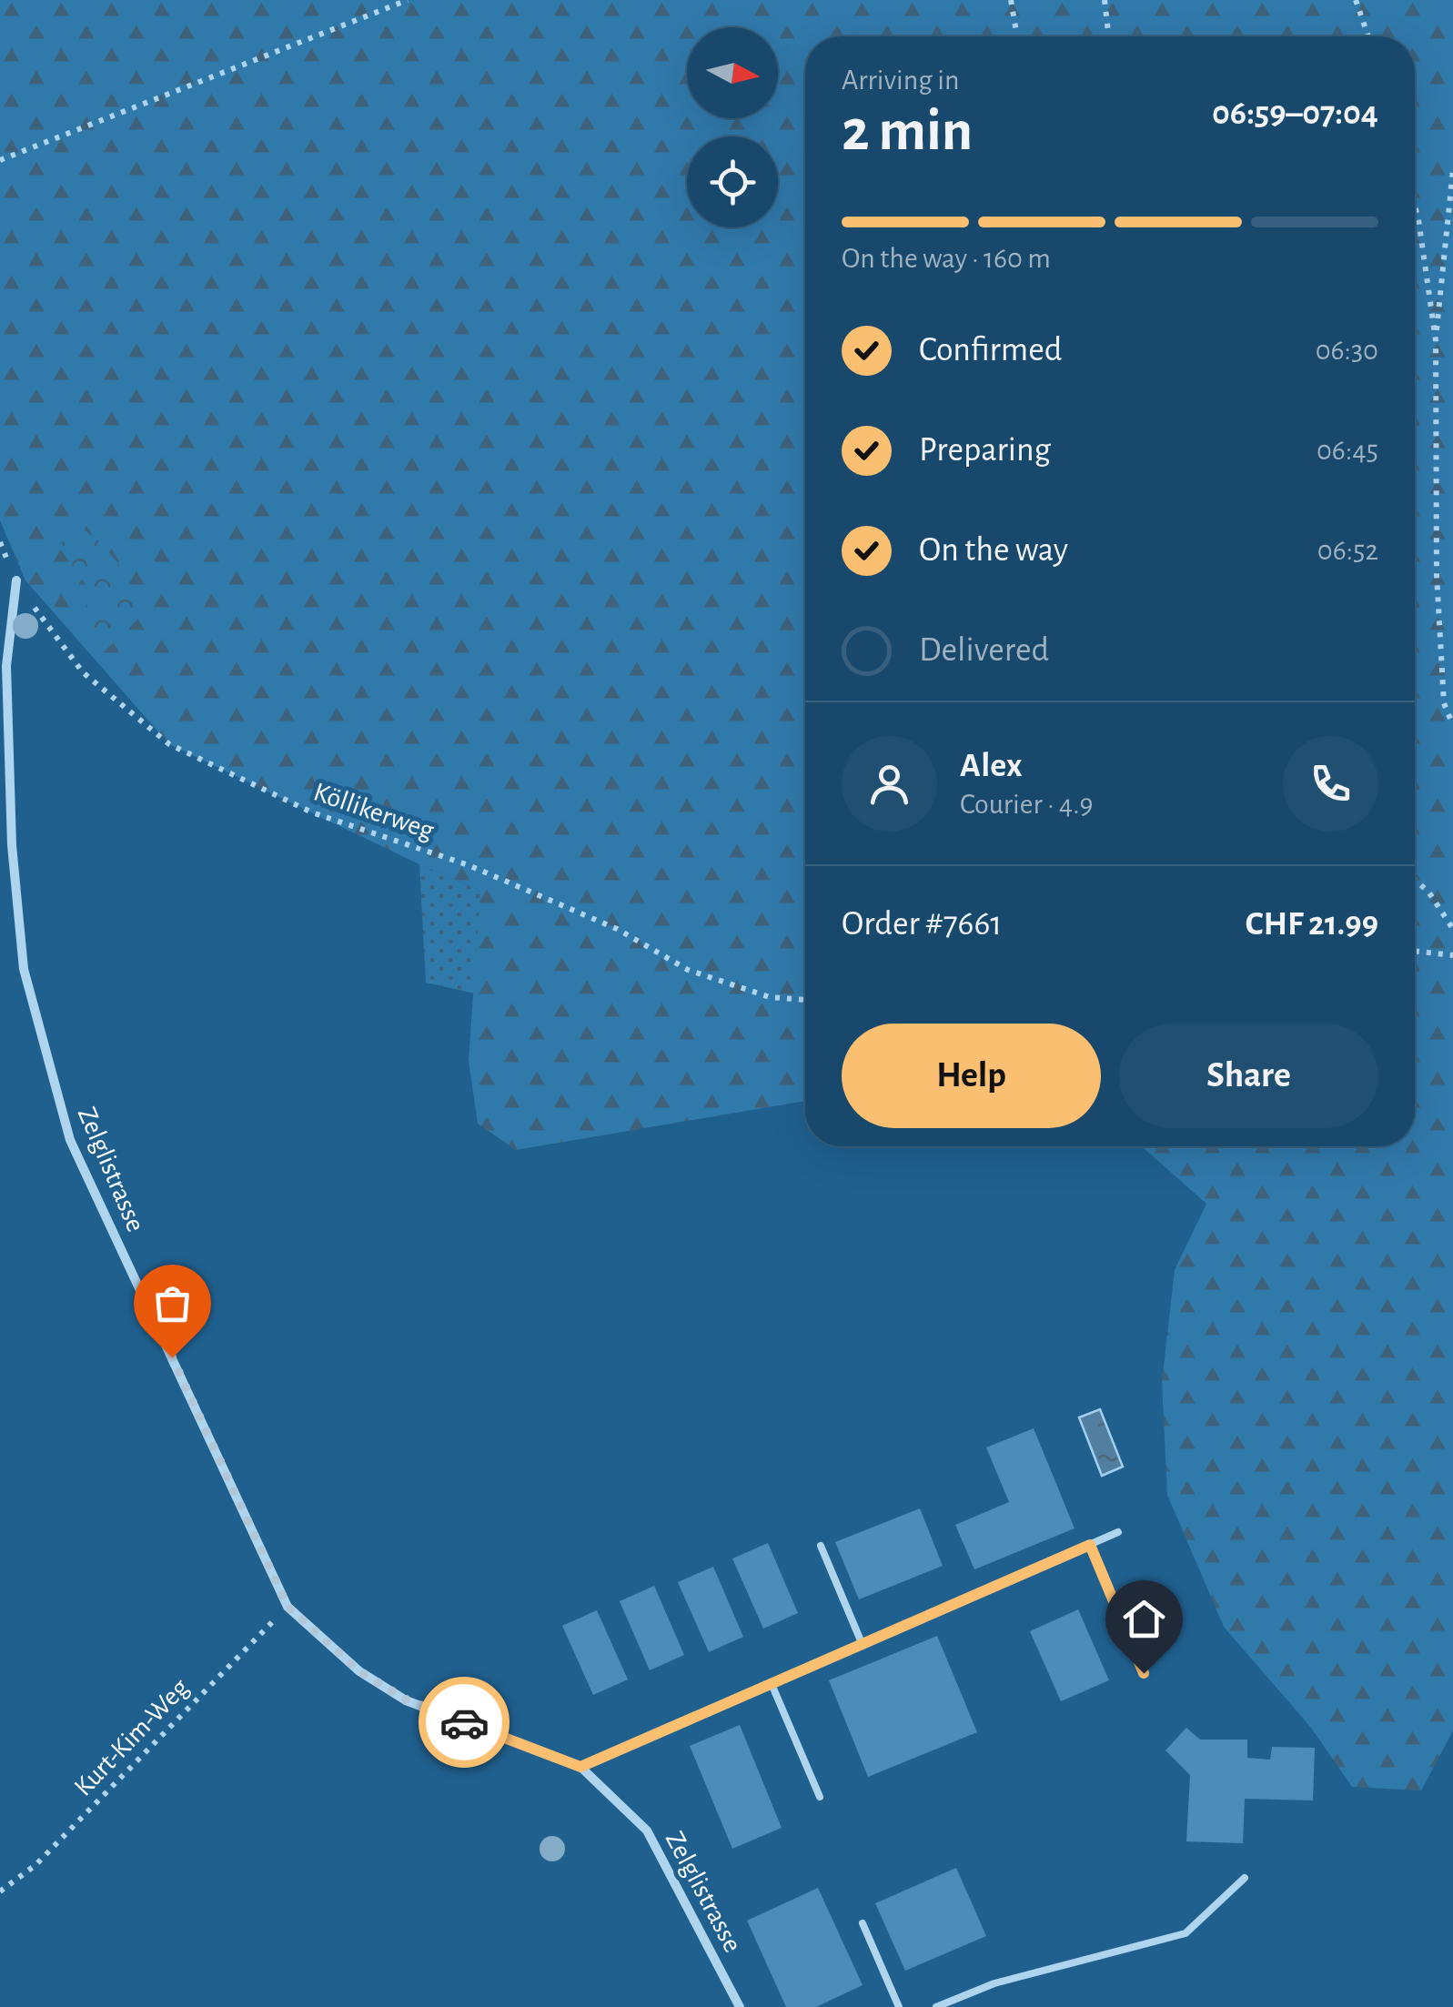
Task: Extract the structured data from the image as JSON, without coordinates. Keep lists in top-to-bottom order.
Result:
{
  "streets": {
    "street": ["Zelglistrasse"],
    "path": ["Köllikerweg", "Kurt-Kim-Weg"]
  },
  "crossings": [
    ["Köllikerweg", "Zelglistrasse"],
    ["Zelglistrasse", "Kurt-Kim-Weg"]
  ],
  "north": "right",
  "page": {
    "heading": ["2 min", "Arriving in", "06:59–07:04"],
    "panel": [
      "Alex",
      "Courier · 4.9",
      "Order #7661",
      "CHF 21.99"
    ],
    "bar": "On the way · 160 m",
    "list": [
      ["Confirmed", "06:30"],
      ["Preparing", "06:45"],
      ["On the way", "06:52"],
      "Delivered"
    ],
    "buttons": ["Help", "Share"]
  }
}
